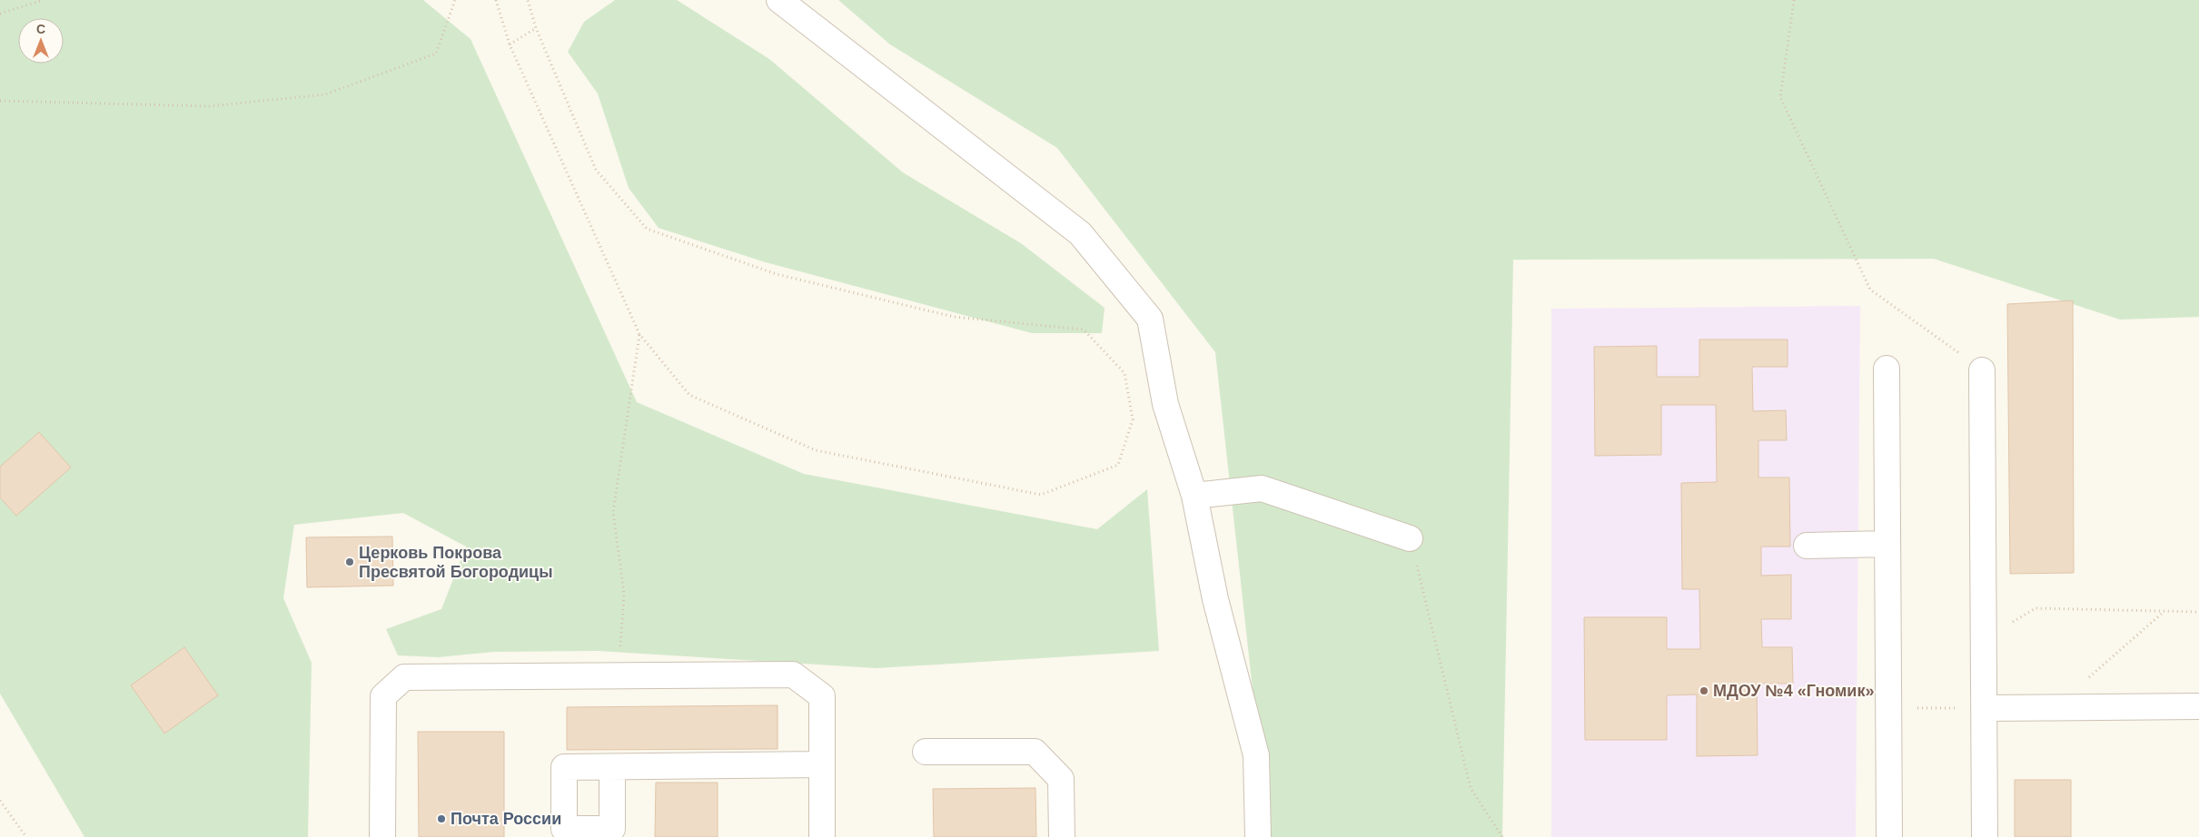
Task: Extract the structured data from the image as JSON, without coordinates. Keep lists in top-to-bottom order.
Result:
{
  "places": ["Церковь Покрова Пресвятой Богородицы", "МДОУ №4 «Гномик»", "Почта России"],
  "north": "top"
}
